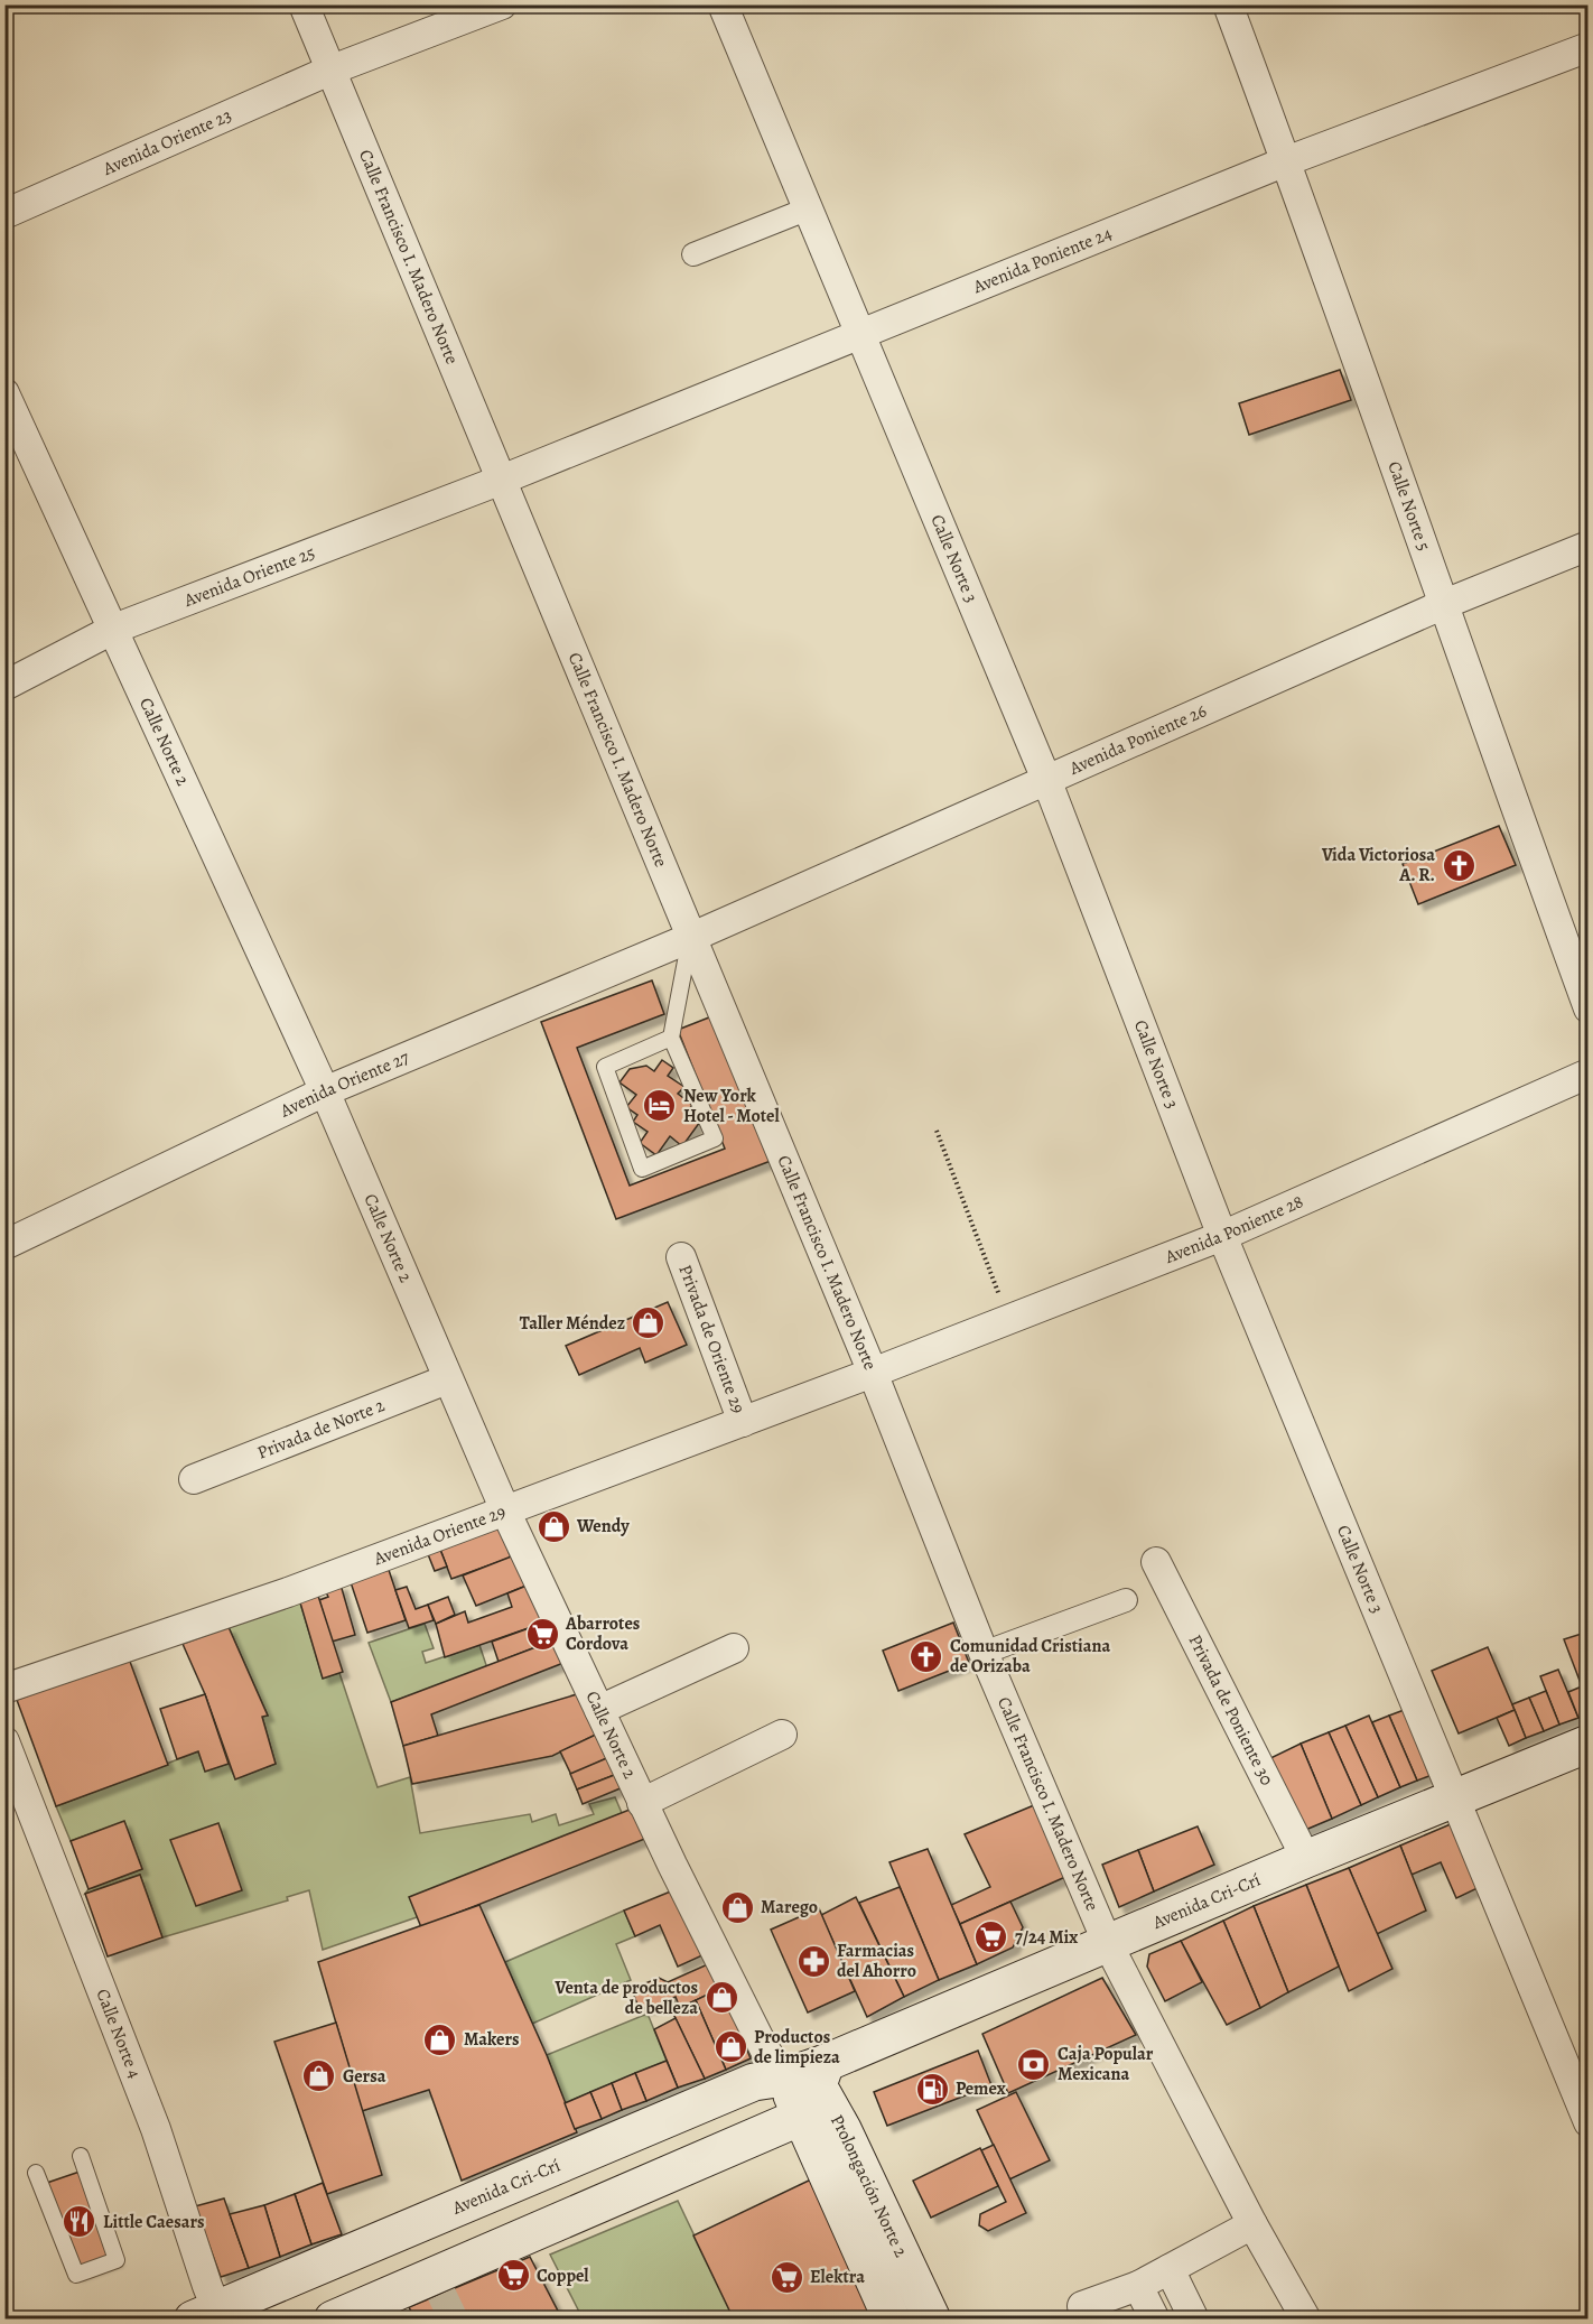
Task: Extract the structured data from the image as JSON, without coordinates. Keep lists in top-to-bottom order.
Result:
{
  "streets": {
    "main road": ["Avenida Cri-Crí", "Prolongación Norte 2"],
    "street": [
      "Avenida Oriente 23",
      "Calle Francisco I. Madero Norte",
      "Avenida Poniente 24",
      "Calle Norte 5",
      "Calle Norte 3",
      "Avenida Oriente 25",
      "Avenida Poniente 26",
      "Calle Norte 2",
      "Avenida Oriente 27",
      "Avenida Poniente 28",
      "Privada de Oriente 29",
      "Privada de Norte 2",
      "Avenida Oriente 29",
      "Privada de Poniente 30",
      "Calle Norte 4"
    ]
  },
  "crossings": [
    ["Avenida Oriente 23", "Calle Francisco I. Madero Norte"],
    ["Calle Francisco I. Madero Norte", "Avenida Poniente 24"],
    ["Calle Francisco I. Madero Norte", "Avenida Oriente 25"],
    ["Calle Francisco I. Madero Norte", "Avenida Poniente 26"],
    ["Calle Francisco I. Madero Norte", "Avenida Oriente 27"],
    ["Calle Francisco I. Madero Norte", "Avenida Poniente 28"],
    ["Calle Francisco I. Madero Norte", "Avenida Oriente 29"],
    ["Calle Francisco I. Madero Norte", "Avenida Cri-Crí"],
    ["Avenida Poniente 24", "Calle Norte 5"],
    ["Avenida Poniente 24", "Calle Norte 3"],
    ["Avenida Poniente 24", "Avenida Oriente 25"],
    ["Calle Norte 5", "Avenida Poniente 26"],
    ["Calle Norte 3", "Avenida Poniente 26"],
    ["Calle Norte 3", "Avenida Poniente 28"],
    ["Calle Norte 3", "Avenida Cri-Crí"],
    ["Avenida Oriente 25", "Calle Norte 2"],
    ["Avenida Poniente 26", "Avenida Oriente 27"],
    ["Calle Norte 2", "Avenida Oriente 27"],
    ["Calle Norte 2", "Privada de Norte 2"],
    ["Calle Norte 2", "Avenida Oriente 29"],
    ["Calle Norte 2", "Avenida Cri-Crí"],
    ["Calle Norte 2", "Prolongación Norte 2"],
    ["Avenida Poniente 28", "Avenida Oriente 29"],
    ["Privada de Oriente 29", "Avenida Oriente 29"],
    ["Privada de Poniente 30", "Avenida Cri-Crí"],
    ["Avenida Cri-Crí", "Calle Norte 4"],
    ["Avenida Cri-Crí", "Prolongación Norte 2"]
  ],
  "places": {
    "church": ["Vida Victoriosa A. R.", "Comunidad Cristiana de Orizaba"],
    "hotel": ["New York Hotel - Motel"],
    "shop": [
      "Taller Méndez",
      "Wendy",
      "Marego",
      "Venta de productos de belleza",
      "Makers",
      "Productos de limpieza",
      "Gersa"
    ],
    "supermarket": [
      "Abarrotes Cordova",
      "7/24 Mix",
      "Coppel",
      "Elektra"
    ],
    "pharmacy": ["Farmacias del Ahorro"],
    "bank": ["Caja Popular Mexicana"],
    "fuel station": ["Pemex"],
    "restaurant": ["Little Caesars"]
  }
}
